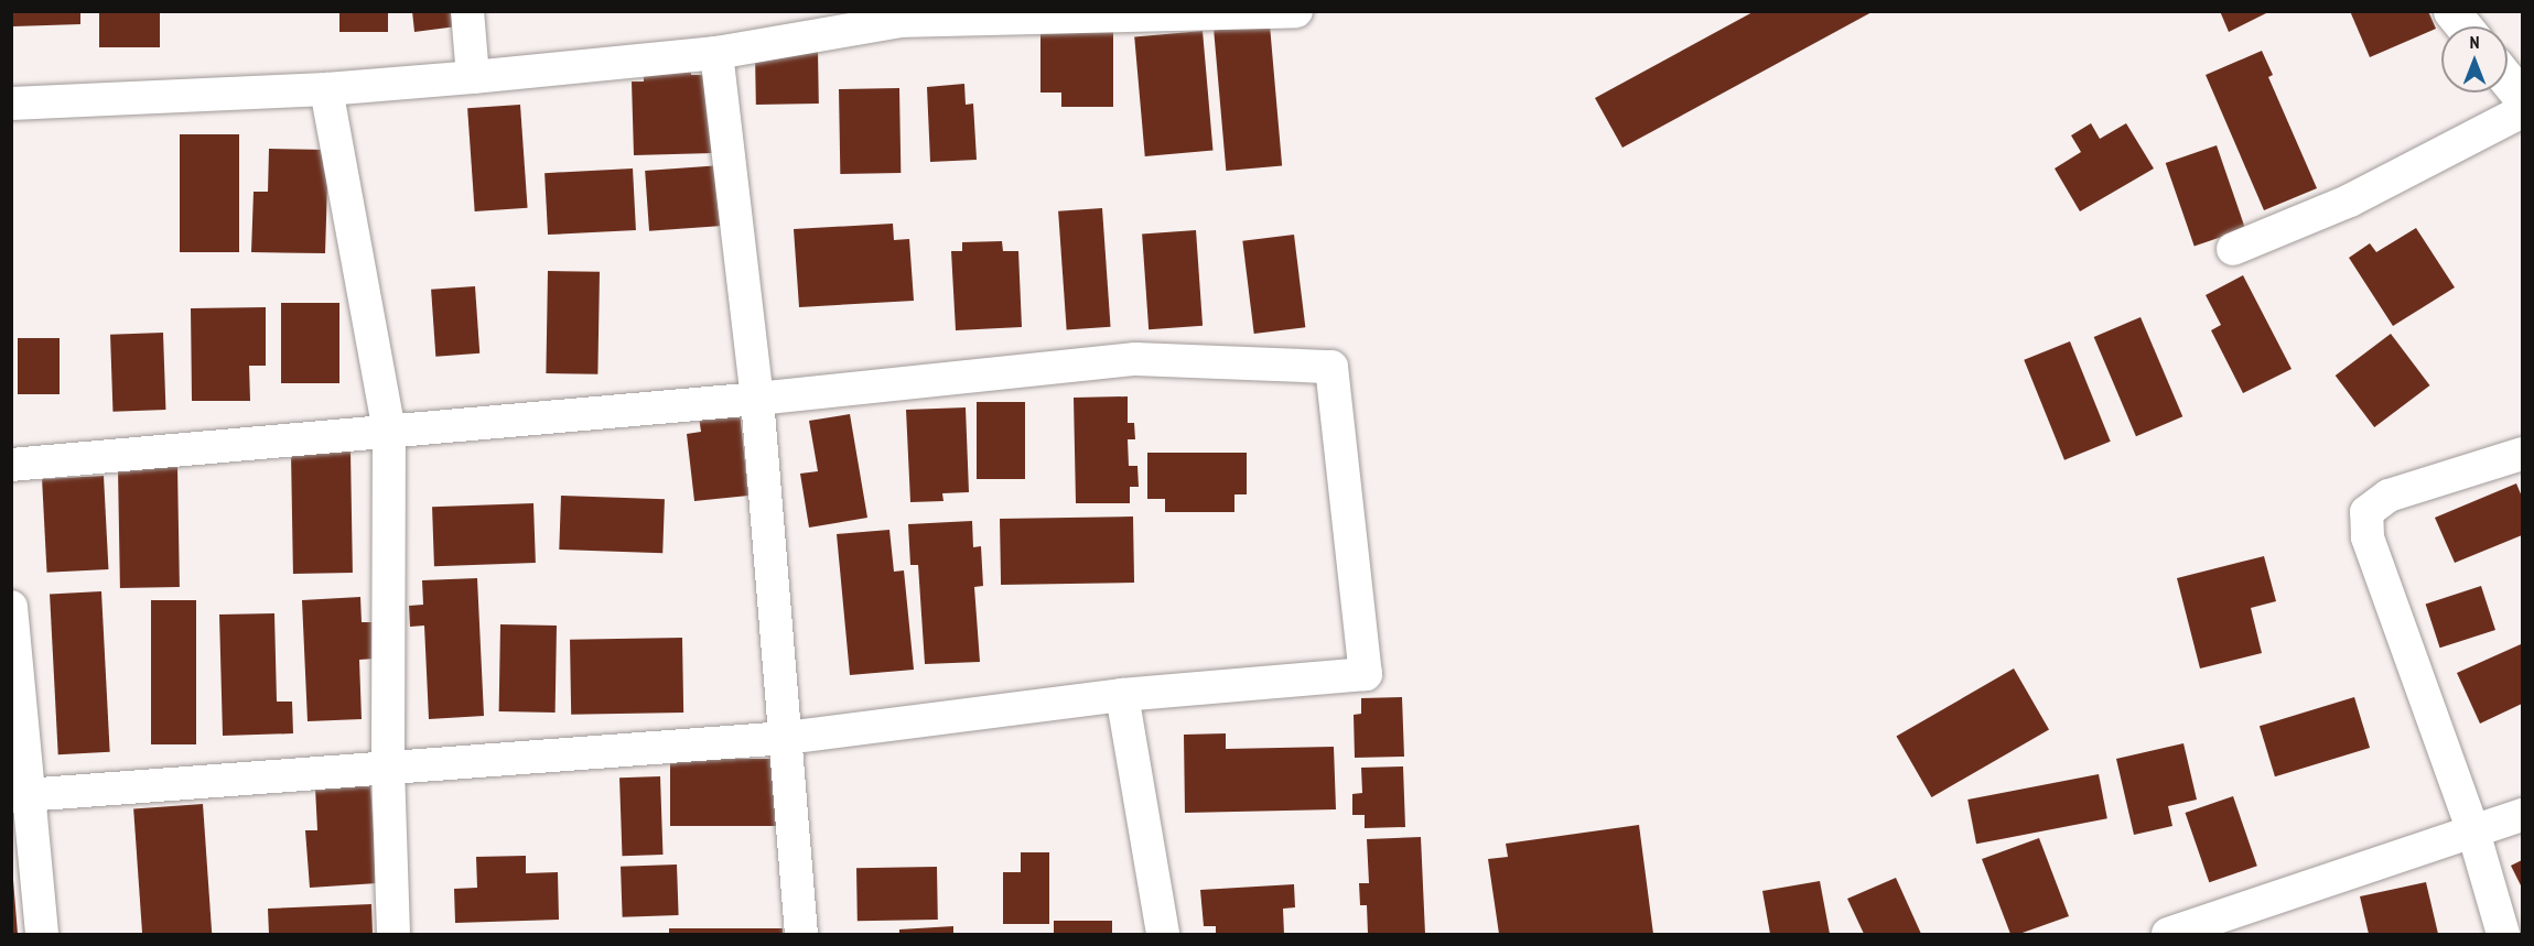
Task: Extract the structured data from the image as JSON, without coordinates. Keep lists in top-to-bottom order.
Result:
{
  "north": "top"
}
